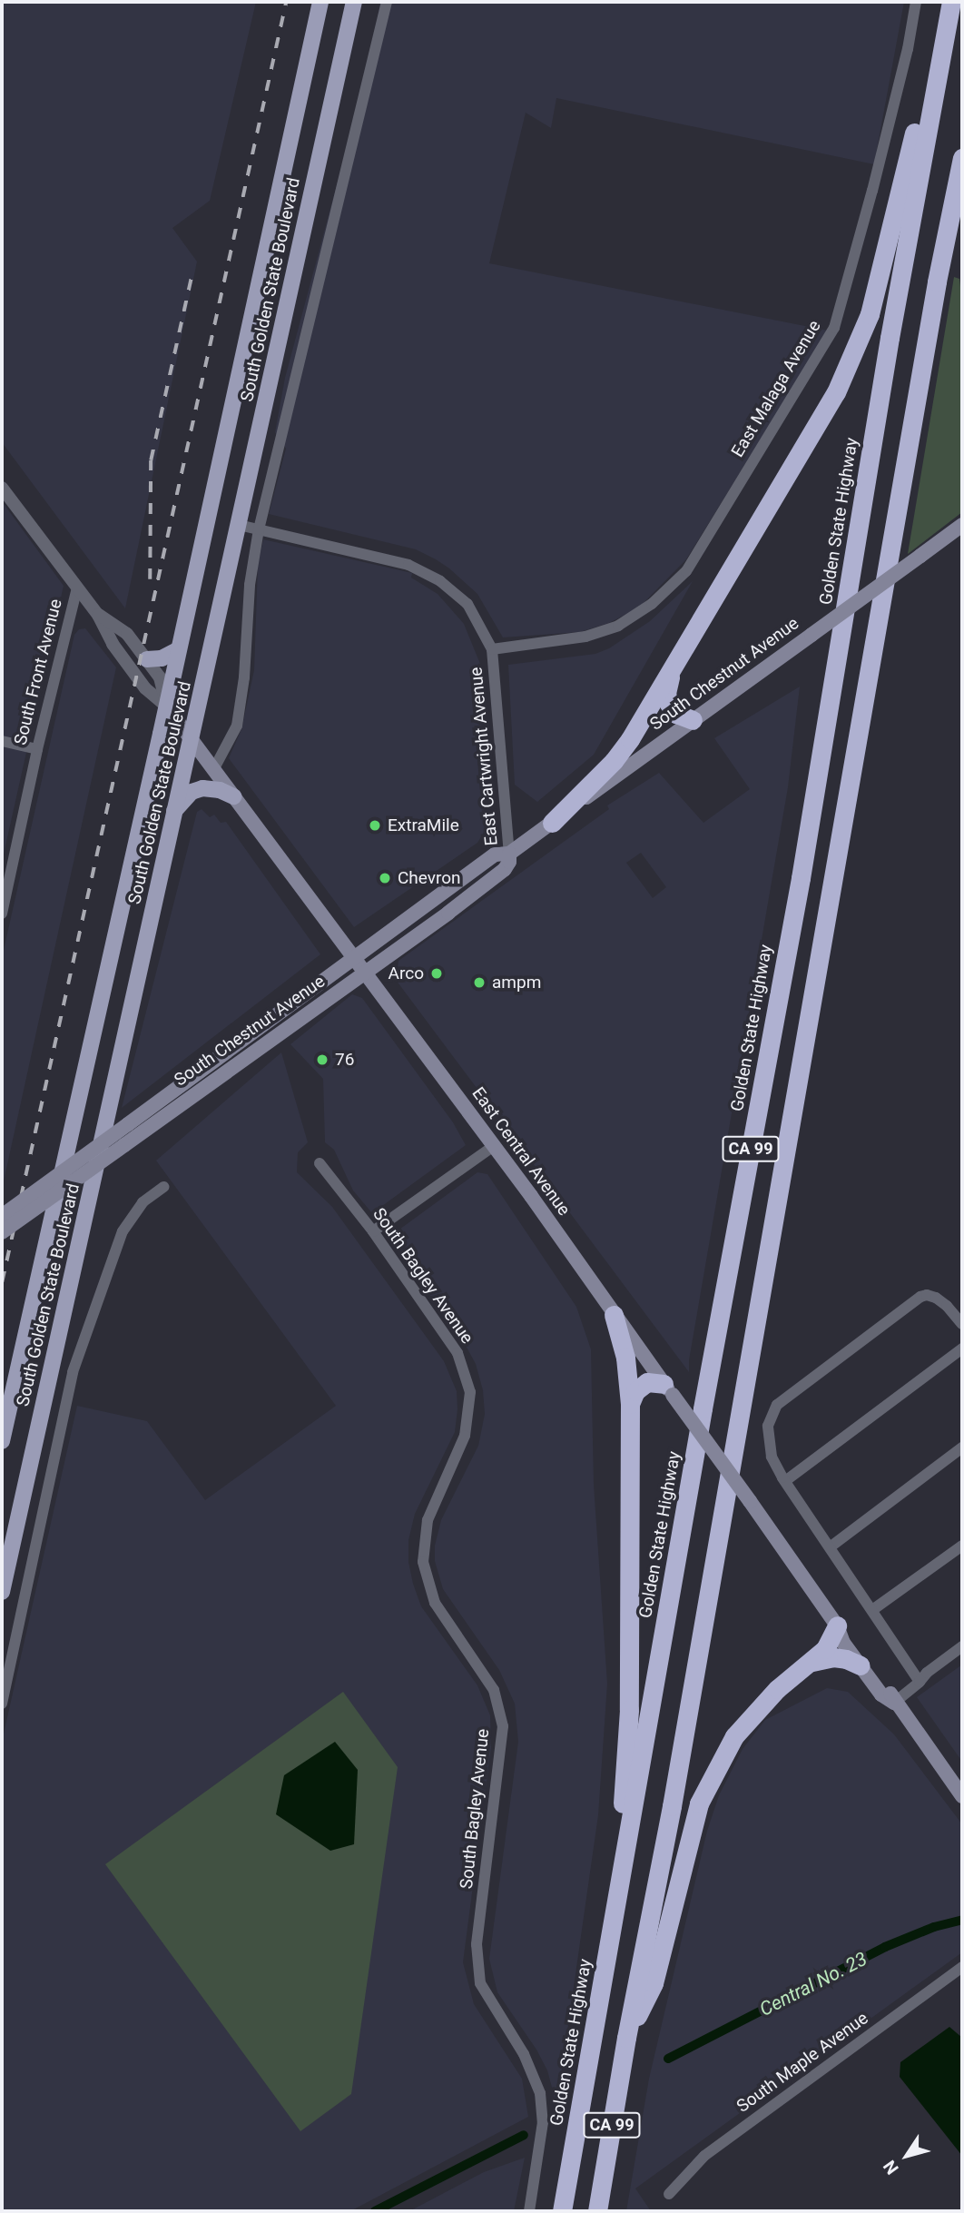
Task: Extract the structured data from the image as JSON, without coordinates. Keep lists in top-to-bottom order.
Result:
{
  "streets": {
    "highway": ["Golden State Highway", "CA 99"],
    "main road": ["South Golden State Boulevard", "South Chestnut Avenue", "East Central Avenue"],
    "street": [
      "East Malaga Avenue",
      "South Front Avenue",
      "East Cartwright Avenue",
      "South Bagley Avenue",
      "South Maple Avenue"
    ]
  },
  "crossings": [
    ["South Golden State Boulevard", "East Cartwright Avenue"],
    ["South Golden State Boulevard", "East Central Avenue"],
    ["East Malaga Avenue", "East Cartwright Avenue"],
    ["South Front Avenue", "East Central Avenue"],
    ["South Chestnut Avenue", "East Cartwright Avenue"],
    ["South Chestnut Avenue", "East Central Avenue"]
  ],
  "water": ["Central No. 23"],
  "places": [
    "ExtraMile",
    "Chevron",
    "Arco",
    "ampm",
    "76"
  ],
  "north": "bottom left"
}
